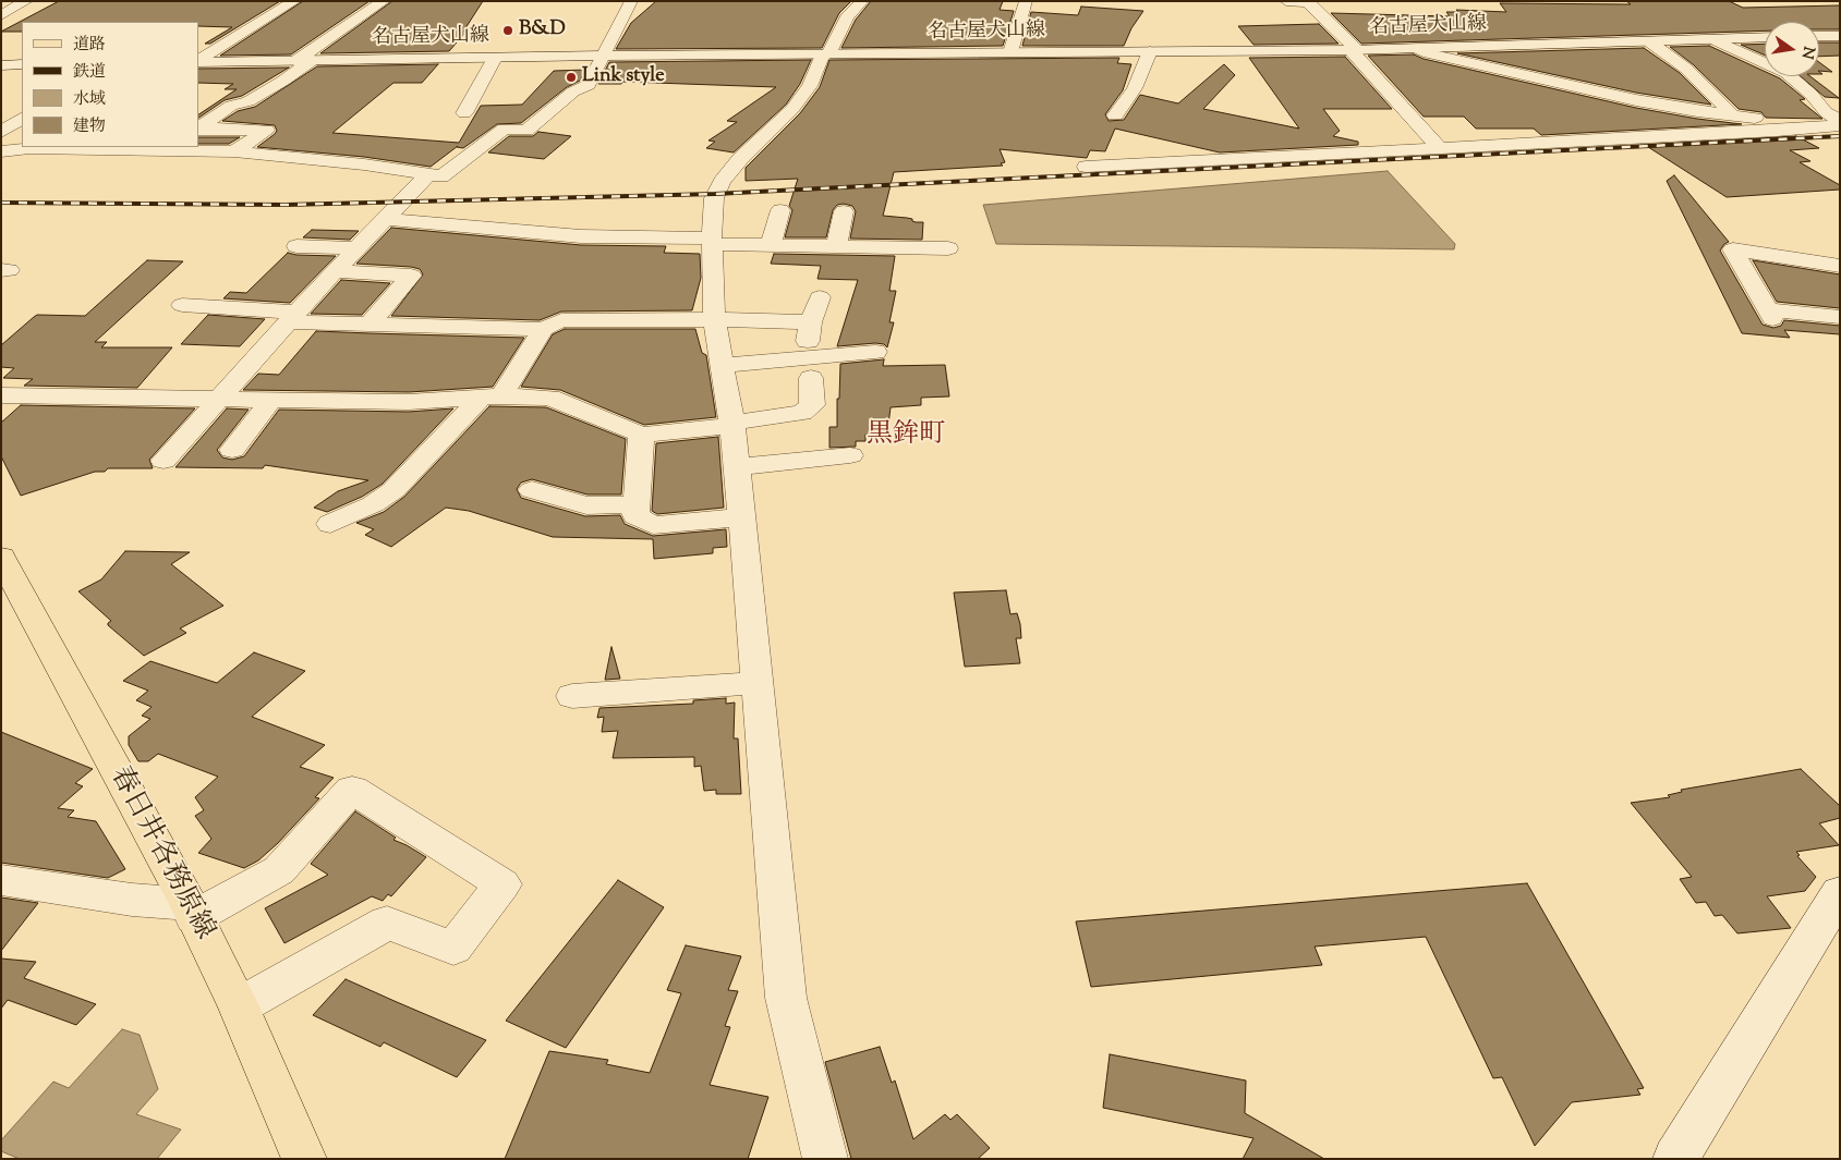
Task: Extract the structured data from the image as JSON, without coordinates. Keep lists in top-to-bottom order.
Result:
{
  "streets": {
    "main road": ["春日井各務原線"],
    "street": ["名古屋犬山線"]
  },
  "districts": ["黒鉾町"],
  "places": ["B&D", "Link style"],
  "legend": [
    "道路",
    "鉄道",
    "水域",
    "建物"
  ],
  "north": "right"
}
